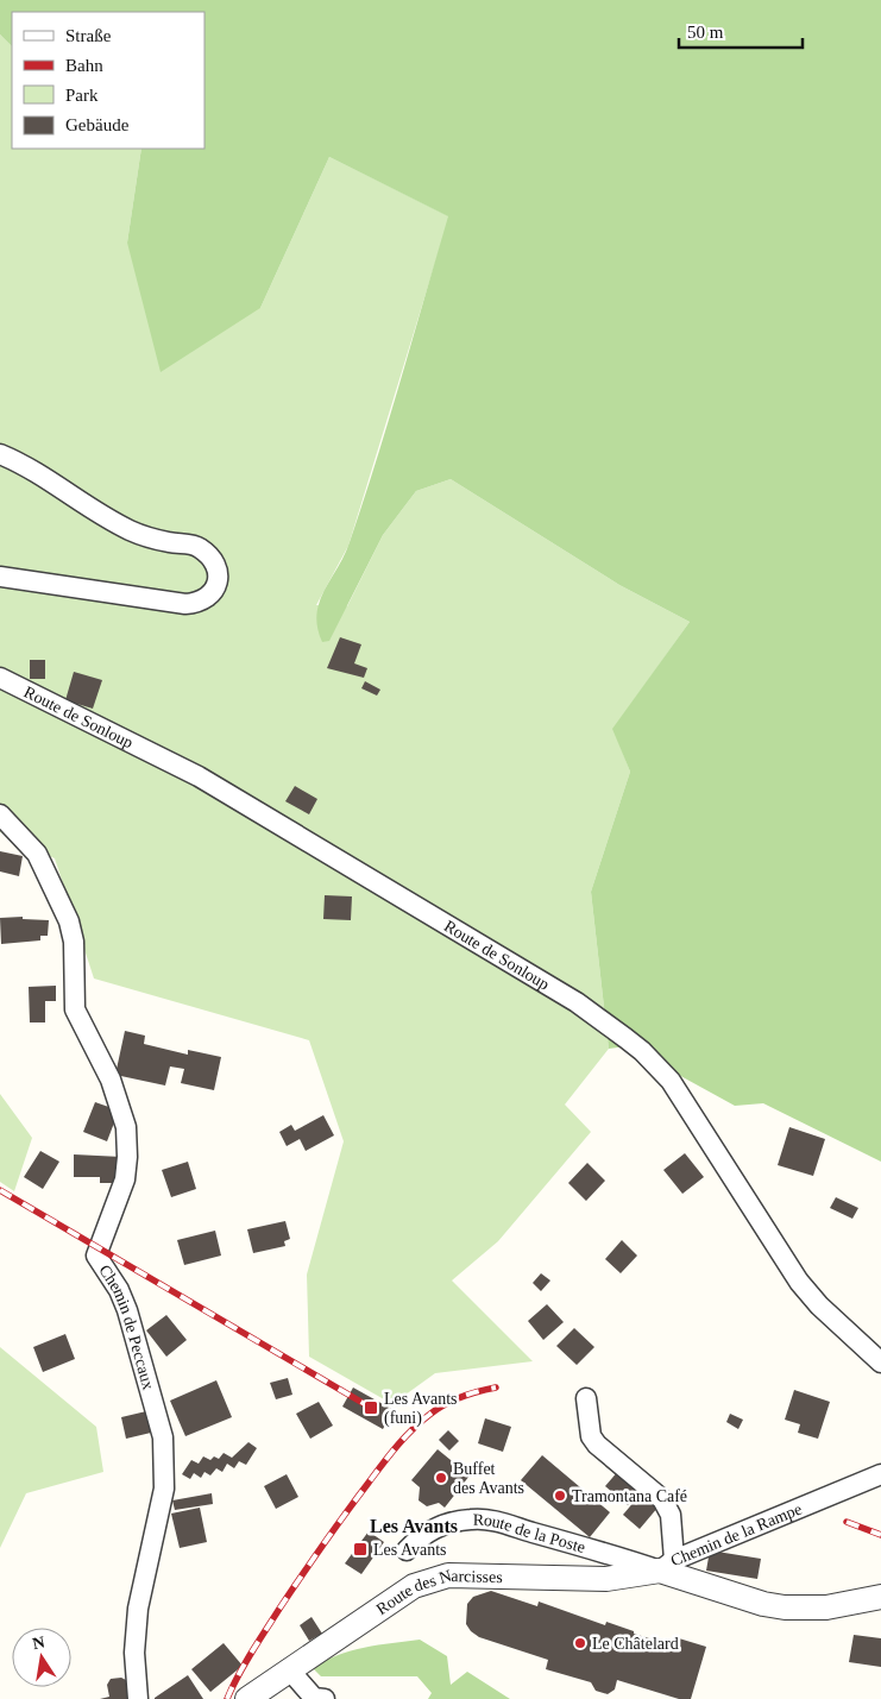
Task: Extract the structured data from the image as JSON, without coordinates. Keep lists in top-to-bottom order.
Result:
{
  "streets": {
    "street": [
      "Route de Sonloup",
      "Chemin de Peccaux",
      "Route de la Poste",
      "Chemin de la Rampe",
      "Route des Narcisses"
    ]
  },
  "crossings": [
    ["Route de la Poste", "Chemin de la Rampe"],
    ["Route de la Poste", "Route des Narcisses"],
    ["Chemin de la Rampe", "Route des Narcisses"]
  ],
  "districts": ["Les Avants"],
  "places": {
    "transit": ["Les Avants (funi)", "Les Avants"],
    "other": ["Buffet des Avants", "Tramontana Café", "Le Châtelard"]
  },
  "legend": [
    "Straße",
    "Bahn",
    "Park",
    "Gebäude"
  ],
  "scale_bar": "50 m",
  "north": "top"
}
